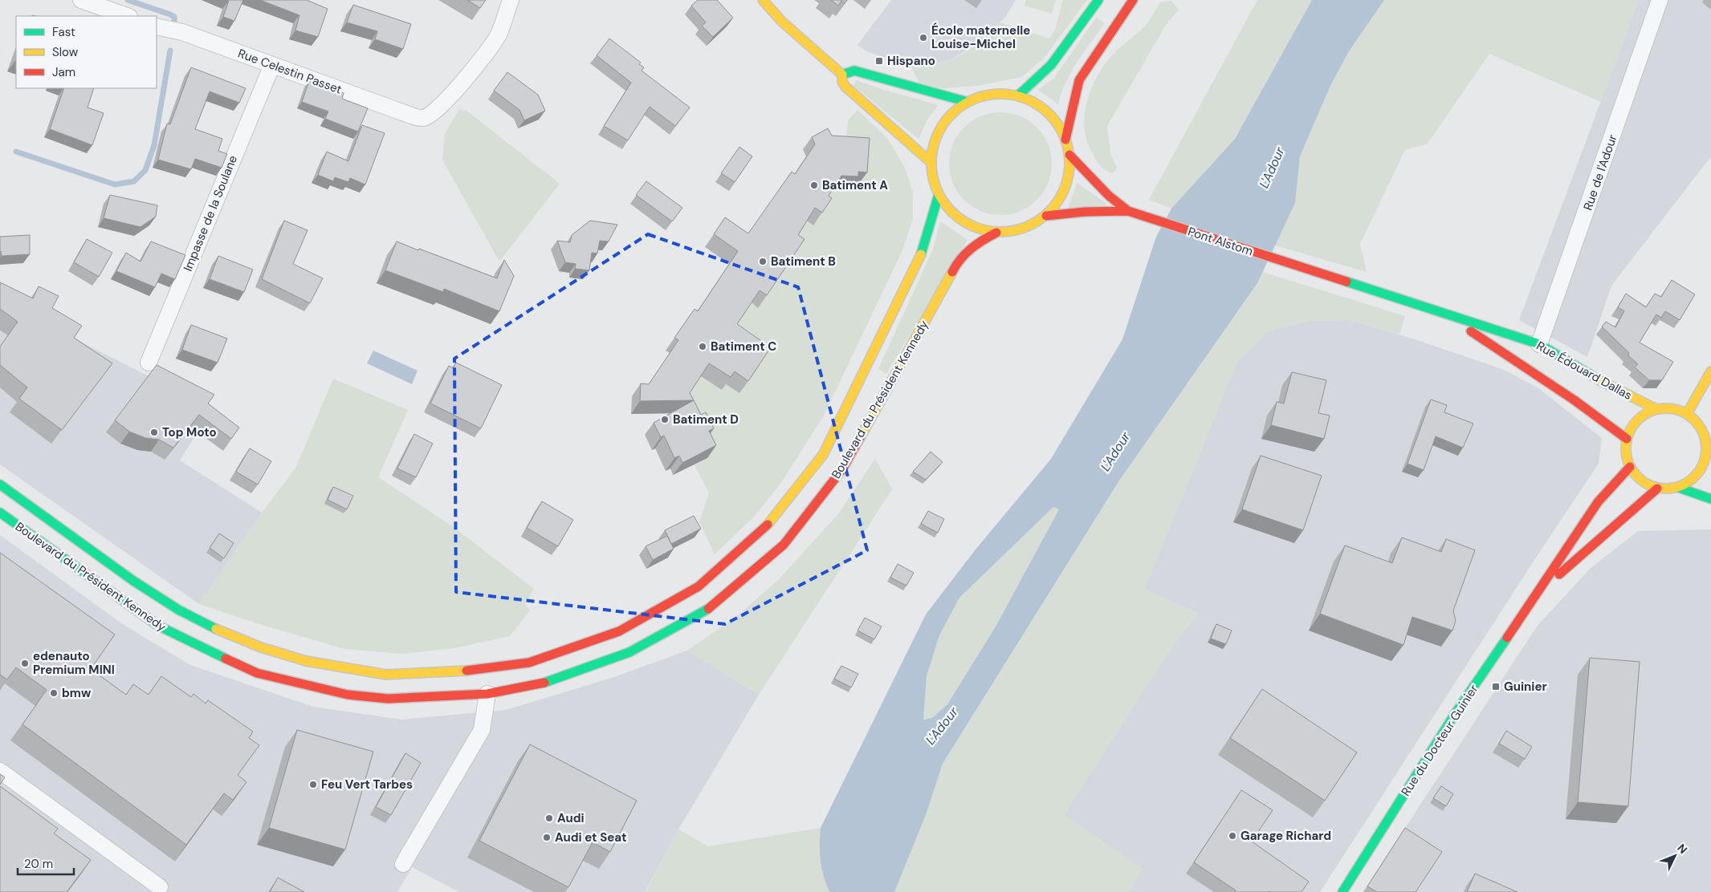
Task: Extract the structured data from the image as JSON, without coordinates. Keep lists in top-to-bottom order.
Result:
{
  "streets": {
    "main road": [
      "Pont Alstom",
      "Rue Édouard Dallas",
      "Boulevard du Président Kennedy",
      "Rue du Docteur Guinier"
    ],
    "street": ["Rue Celestin Passet", "Rue de l'Adour", "Impasse de la Soulane"]
  },
  "crossings": [
    ["Rue Celestin Passet", "Impasse de la Soulane"],
    ["Rue de l'Adour", "Rue Édouard Dallas"],
    ["Pont Alstom", "Rue Édouard Dallas"]
  ],
  "water": ["L'Adour"],
  "places": {
    "other": [
      "École maternelle Louise-Michel",
      "Batiment A",
      "Batiment B",
      "Batiment C",
      "Batiment D",
      "Top Moto",
      "edenauto Premium MINI",
      "bmw",
      "Feu Vert Tarbes",
      "Audi",
      "Garage Richard",
      "Audi et Seat"
    ],
    "transit": ["Hispano", "Guinier"]
  },
  "legend": ["Fast", "Slow", "Jam"],
  "scale_bar": "20 m",
  "north": "top right"
}
